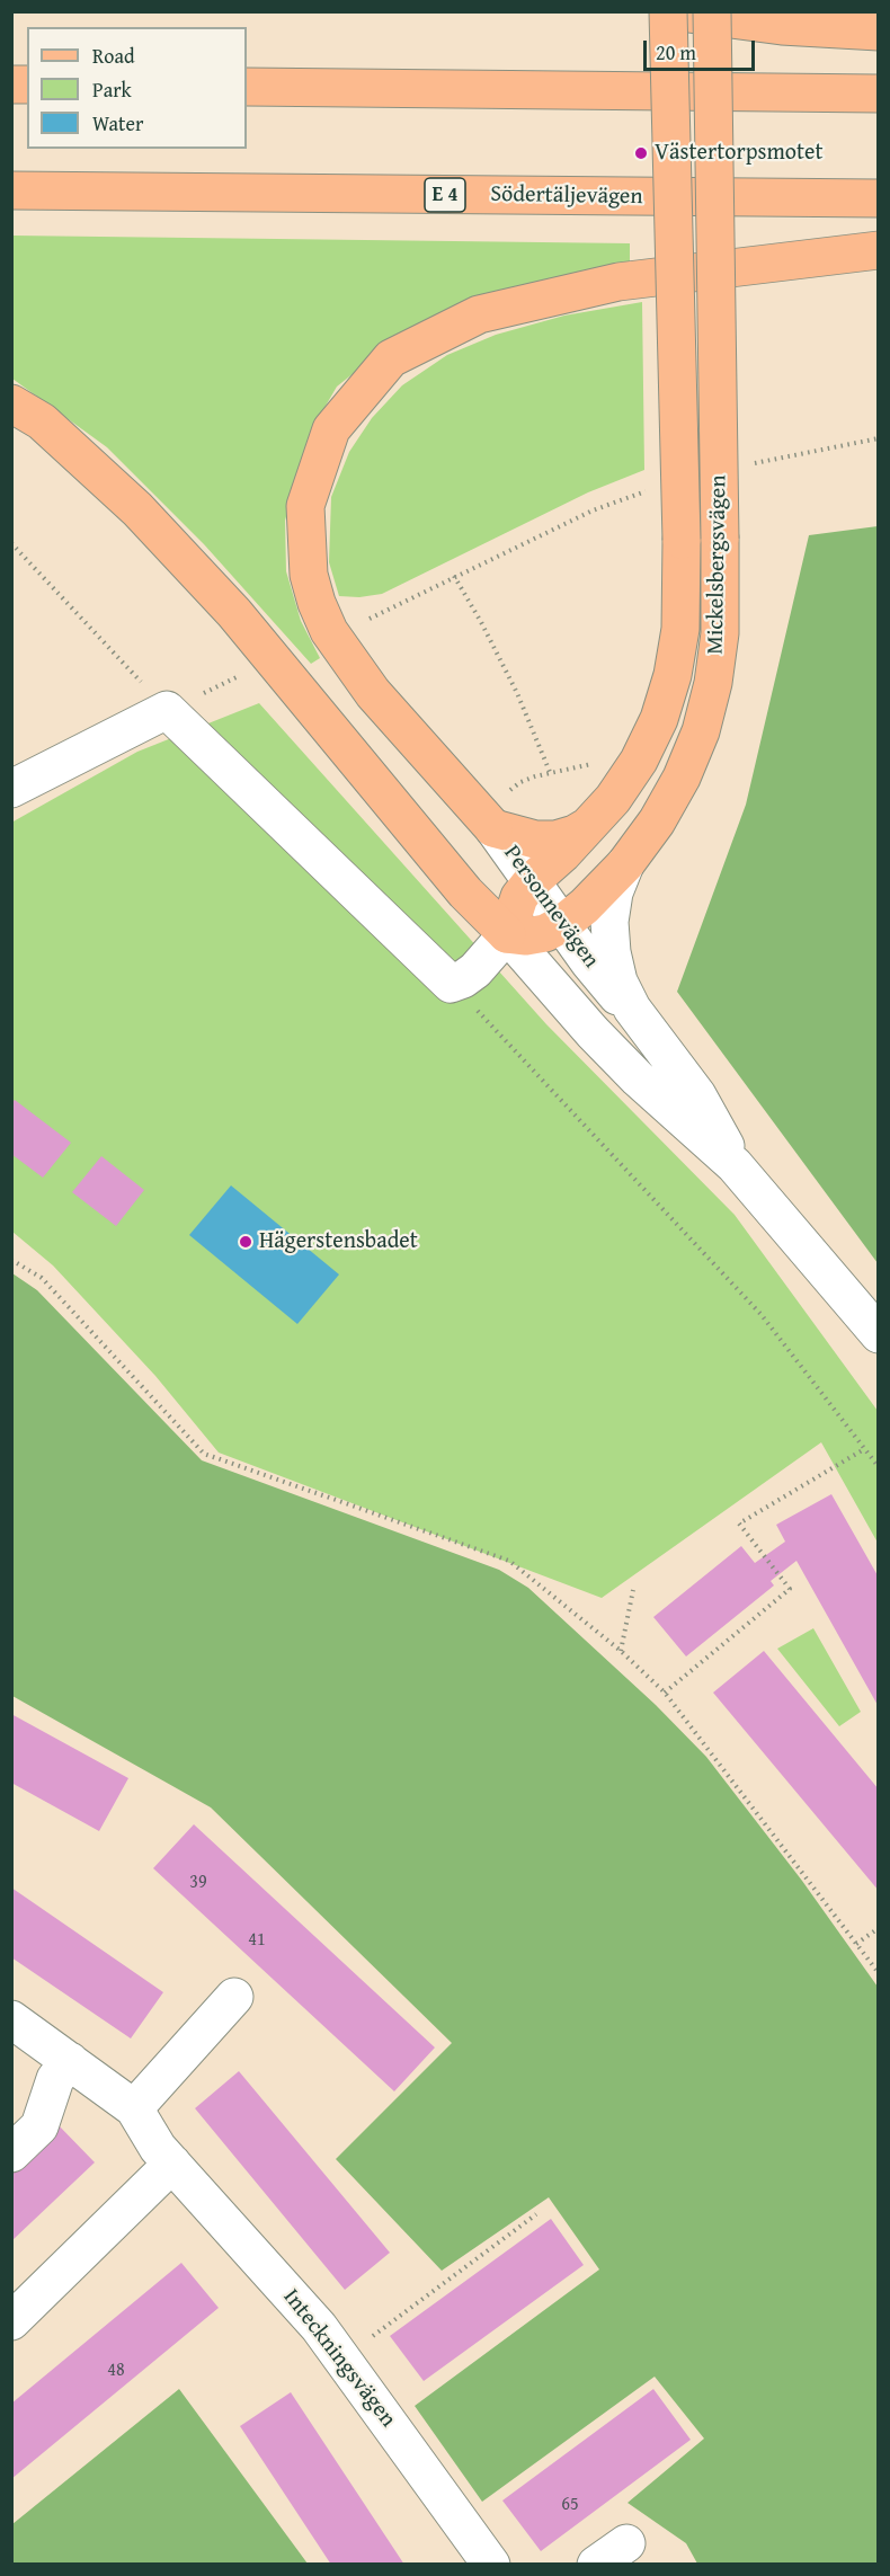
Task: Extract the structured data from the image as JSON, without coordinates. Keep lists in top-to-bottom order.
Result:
{
  "streets": {
    "main road": [
      "E 4",
      "Södertäljevägen",
      "Mickelsbergsvägen",
      "Personnevägen"
    ],
    "street": ["Inteckningsvägen"]
  },
  "crossings": [
    ["Mickelsbergsvägen", "Personnevägen"]
  ],
  "places": ["Västertorpsmotet", "Hägerstensbadet"],
  "house_numbers": [
    "39",
    "41",
    "48",
    "65"
  ],
  "legend": ["Road", "Park", "Water"],
  "scale_bar": "20 m"
}
